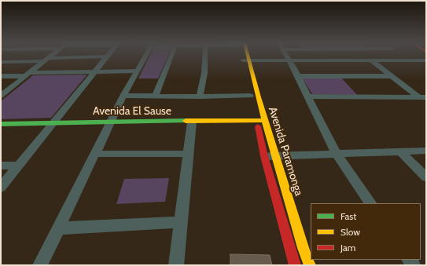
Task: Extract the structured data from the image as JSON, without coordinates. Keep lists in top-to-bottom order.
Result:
{
  "streets": {
    "street": ["Avenida El Sause", "Avenida Paramonga"]
  },
  "crossings": [
    ["Avenida El Sause", "Avenida Paramonga"]
  ],
  "legend": ["Fast", "Slow", "Jam"]
}
